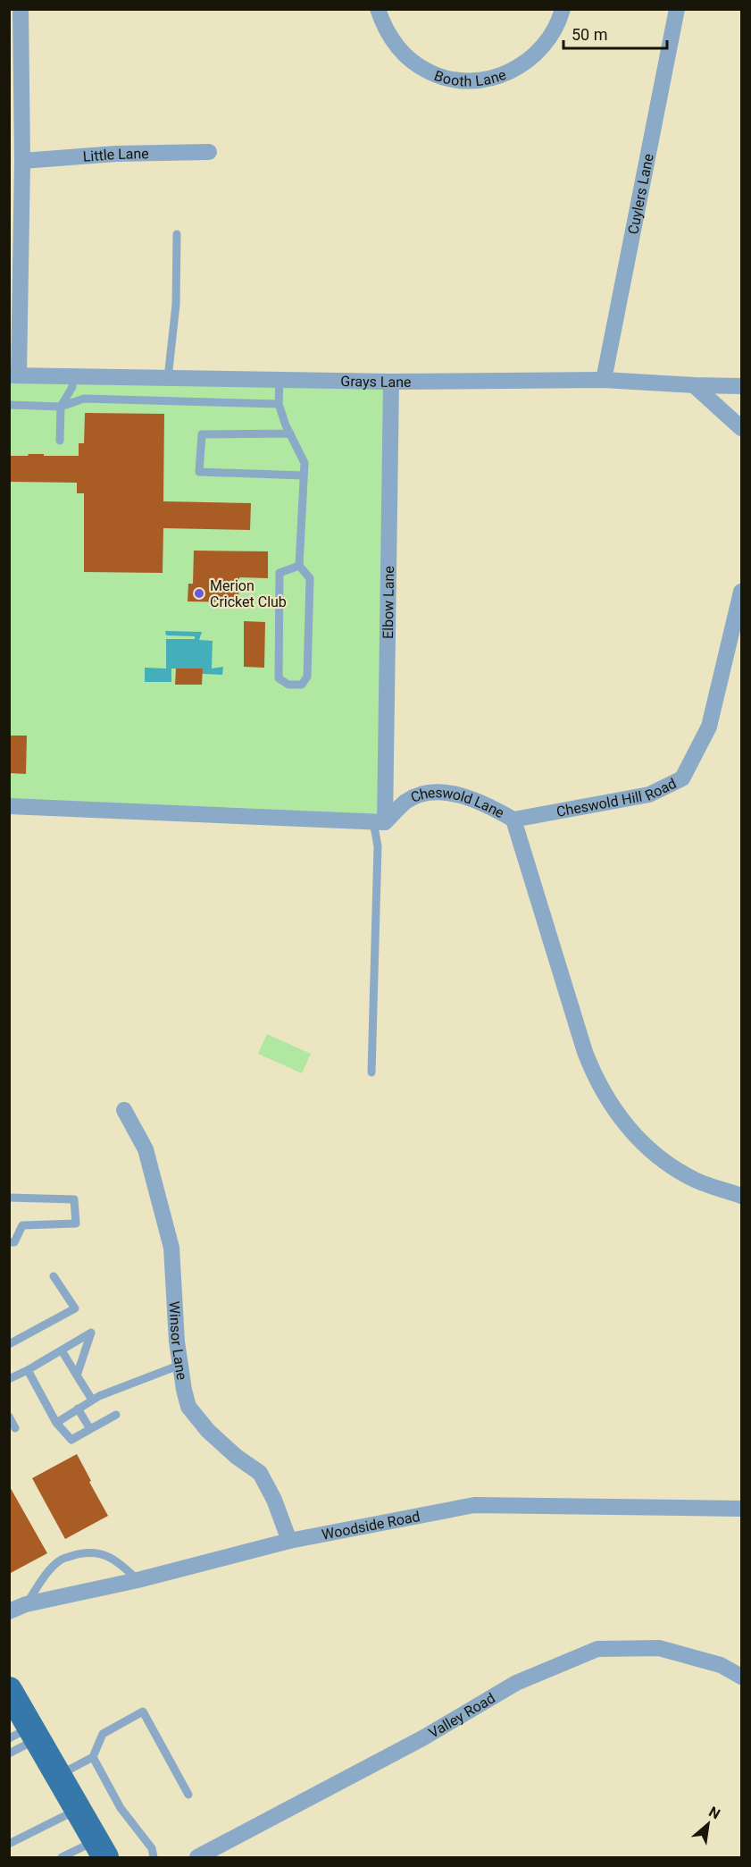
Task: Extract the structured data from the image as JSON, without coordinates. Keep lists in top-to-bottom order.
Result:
{
  "streets": {
    "street": [
      "Booth Lane",
      "Little Lane",
      "Cuylers Lane",
      "Grays Lane",
      "Elbow Lane",
      "Cheswold Hill Road",
      "Cheswold Lane",
      "Winsor Lane",
      "Woodside Road",
      "Valley Road"
    ]
  },
  "crossings": [
    ["Cuylers Lane", "Grays Lane"],
    ["Grays Lane", "Elbow Lane"],
    ["Elbow Lane", "Cheswold Lane"],
    ["Cheswold Hill Road", "Cheswold Lane"],
    ["Winsor Lane", "Woodside Road"]
  ],
  "places": ["Merion Cricket Club"],
  "scale_bar": "50 m",
  "north": "top right"
}
